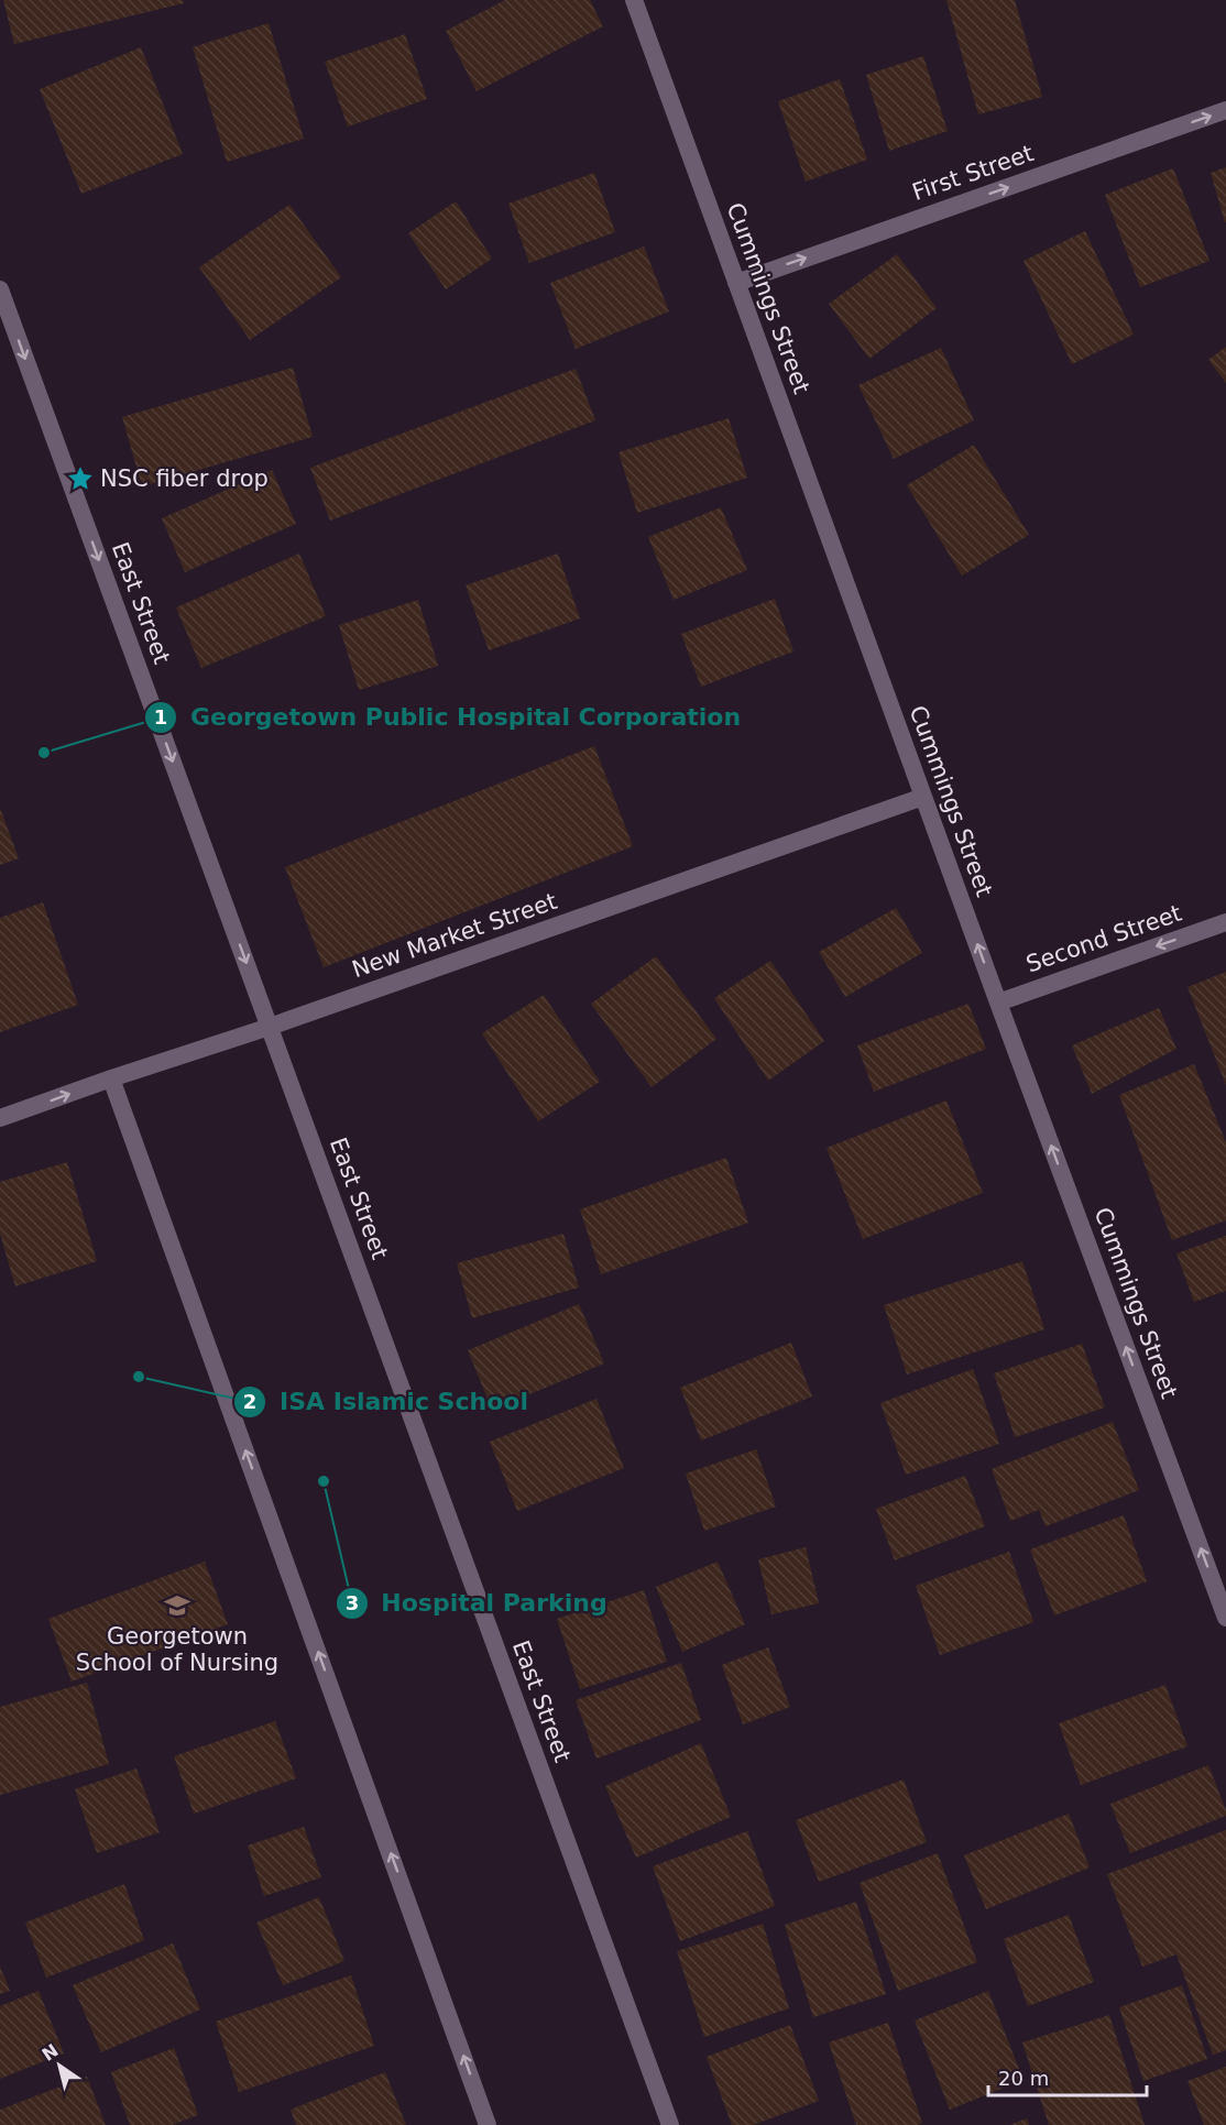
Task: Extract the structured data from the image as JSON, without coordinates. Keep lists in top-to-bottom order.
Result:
{
  "streets": {
    "street": [
      "First Street",
      "Cummings Street",
      "East Street",
      "New Market Street",
      "Second Street"
    ]
  },
  "crossings": [
    ["First Street", "Cummings Street"],
    ["Cummings Street", "New Market Street"],
    ["Cummings Street", "Second Street"],
    ["East Street", "New Market Street"]
  ],
  "one_way": [
    "First Street",
    "Cummings Street",
    "East Street",
    "Second Street"
  ],
  "places": {
    "place": ["NSC fiber drop"],
    "other": ["Georgetown Public Hospital Corporation", "ISA Islamic School", "Hospital Parking"],
    "school or university": ["Georgetown School of Nursing"]
  },
  "scale_bar": "20 m",
  "north": "top left"
}
